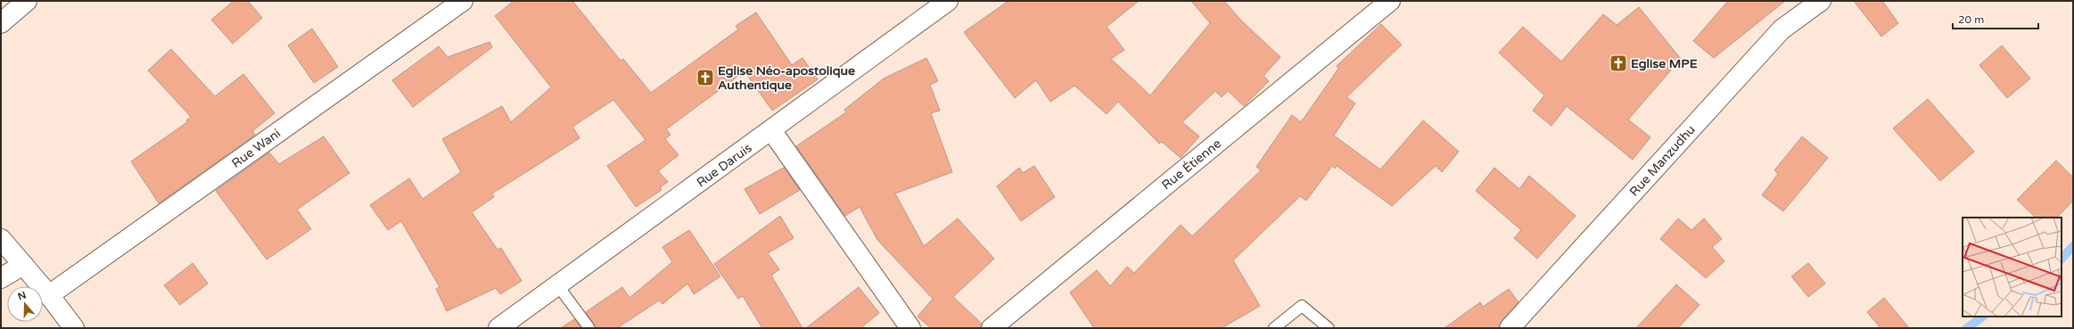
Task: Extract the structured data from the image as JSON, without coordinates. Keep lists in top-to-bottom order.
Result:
{
  "streets": {
    "street": [
      "Rue Wani",
      "Rue Manzudhu",
      "Rue Étienne",
      "Rue Daruis"
    ]
  },
  "places": {
    "church": ["Eglise MPE", "Eglise Néo-apostolique Authentique"]
  },
  "scale_bar": "20 m",
  "north": "top"
}
